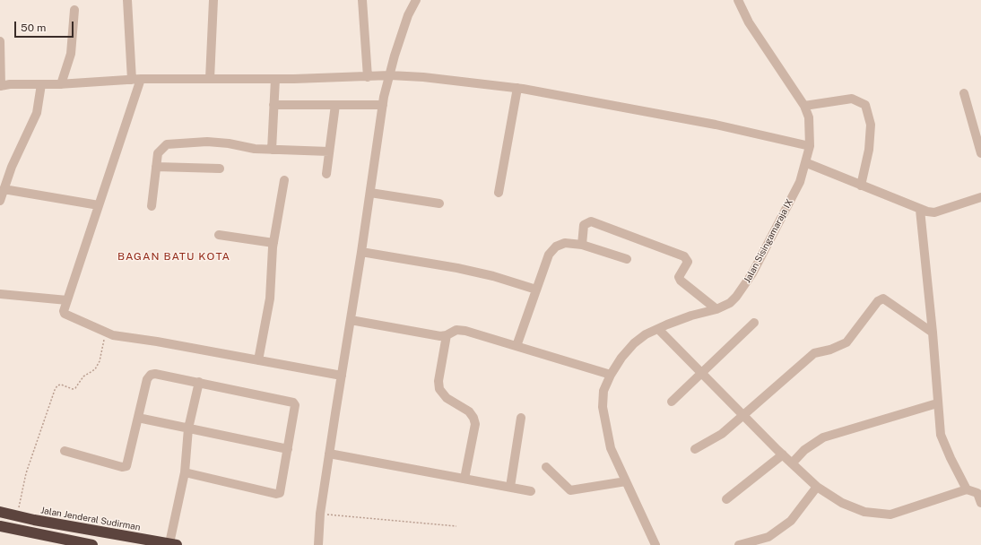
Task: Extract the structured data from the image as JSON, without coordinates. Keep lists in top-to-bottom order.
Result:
{
  "streets": {
    "highway": ["Jalan Jenderal Sudirman"],
    "street": ["Jalan Sisingamaraja IX"]
  },
  "districts": ["BAGAN BATU KOTA"],
  "scale_bar": "50 m"
}
